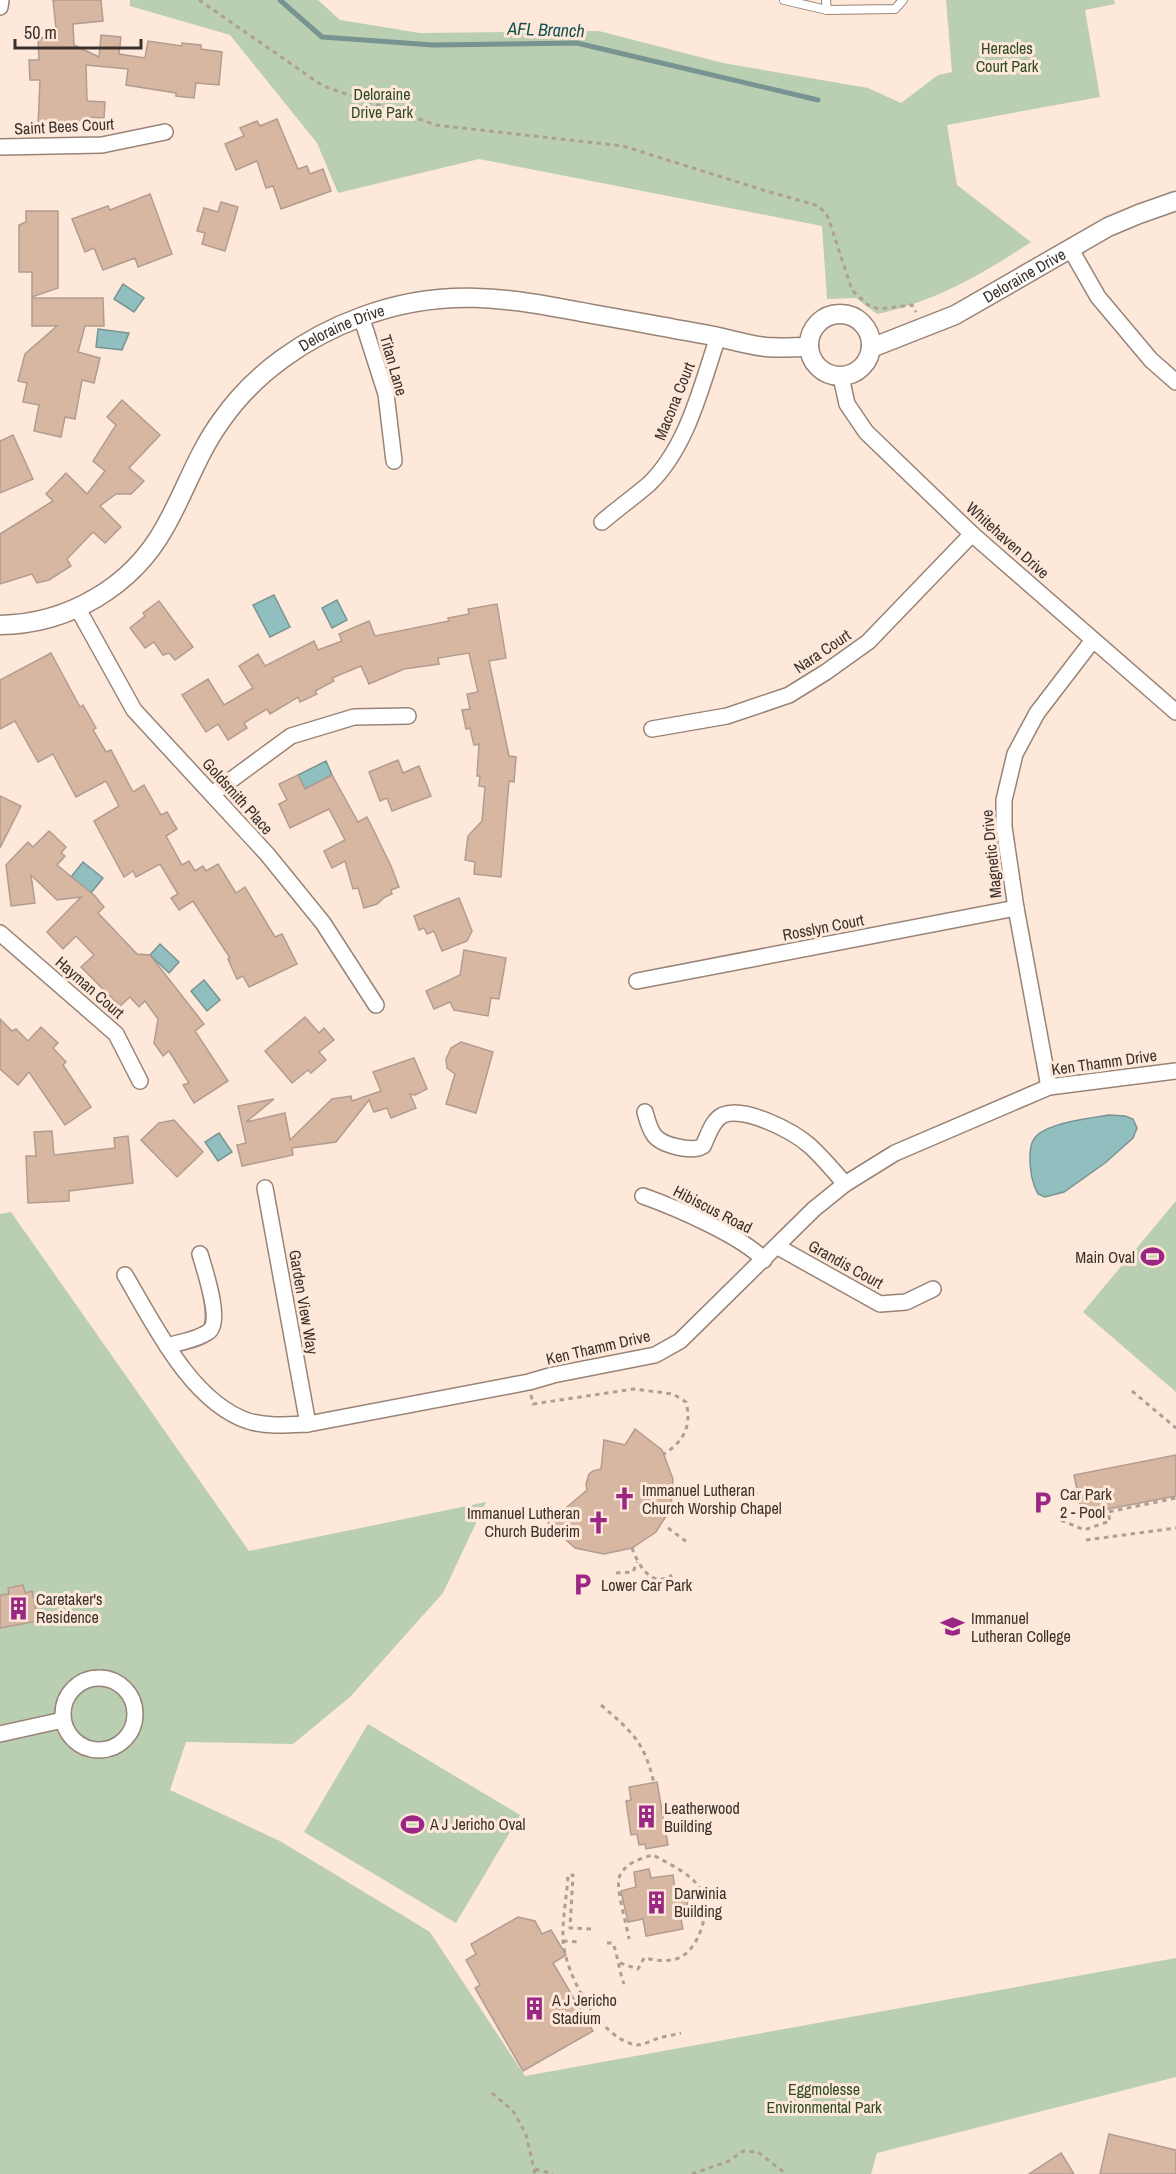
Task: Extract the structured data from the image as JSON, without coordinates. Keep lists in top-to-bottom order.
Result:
{
  "streets": {
    "street": [
      "Saint Bees Court",
      "Deloraine Drive",
      "Titan Lane",
      "Macona Court",
      "Whitehaven Drive",
      "Nara Court",
      "Goldsmith Place",
      "Magnetic Drive",
      "Rosslyn Court",
      "Hayman Court",
      "Ken Thamm Drive",
      "Hibiscus Road",
      "Grandis Court",
      "Garden View Way"
    ]
  },
  "crossings": [
    ["Deloraine Drive", "Titan Lane"],
    ["Deloraine Drive", "Macona Court"],
    ["Deloraine Drive", "Whitehaven Drive"],
    ["Deloraine Drive", "Goldsmith Place"],
    ["Whitehaven Drive", "Nara Court"],
    ["Whitehaven Drive", "Magnetic Drive"],
    ["Magnetic Drive", "Rosslyn Court"],
    ["Magnetic Drive", "Ken Thamm Drive"],
    ["Ken Thamm Drive", "Hibiscus Road"],
    ["Ken Thamm Drive", "Grandis Court"],
    ["Ken Thamm Drive", "Garden View Way"]
  ],
  "water": ["AFL Branch"],
  "parks": ["Heracles Court Park", "Deloraine Drive Park", "Eggmolesse Environmental Park"],
  "places": {
    "sports": ["Main Oval", "A J Jericho Oval"],
    "church": ["Immanuel Lutheran Church Worship Chapel", "Immanuel Lutheran Church Buderim"],
    "parking": ["Car Park 2 - Pool", "Lower Car Park"],
    "building": [
      "Caretaker's Residence",
      "Leatherwood Building",
      "Darwinia Building",
      "A J Jericho Stadium"
    ],
    "school or university": ["Immanuel Lutheran College"]
  },
  "scale_bar": "50 m"
}
